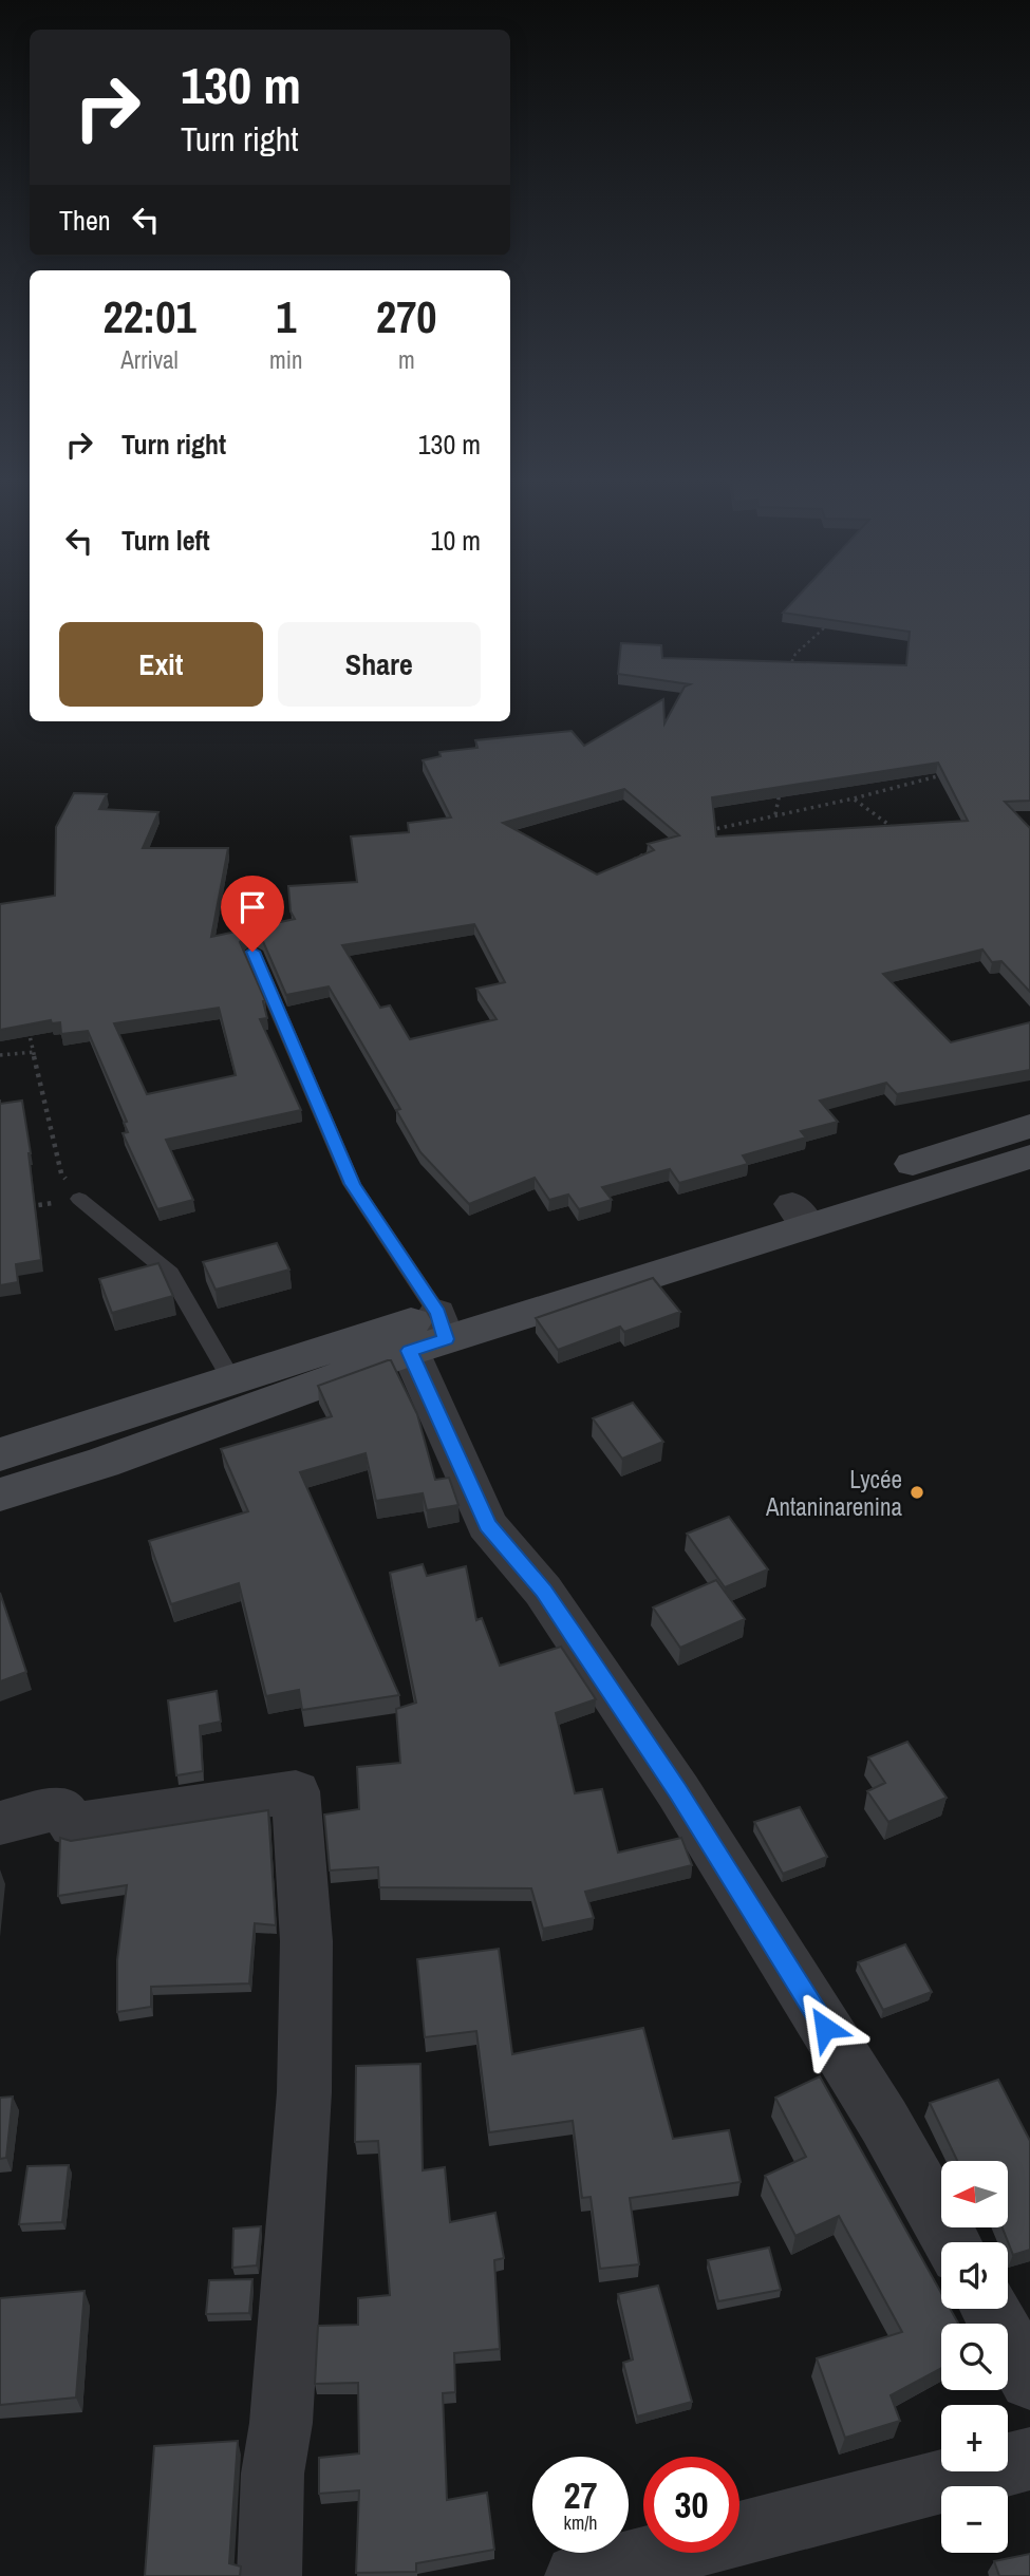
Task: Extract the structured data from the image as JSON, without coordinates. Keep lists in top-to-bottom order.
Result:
{
  "places": ["Lycée Antaninarenina"],
  "north": "left",
  "page": {
    "turn": ["130 m", "Turn right"],
    "then": "Then",
    "eta": [
      "22:01",
      "Arrival",
      "1",
      "min",
      "270",
      "m"
    ],
    "list": [
      {
        "name": "Turn right",
        "value": "130 m"
      },
      {
        "name": "Turn left",
        "value": "10 m"
      }
    ],
    "buttons": ["Exit", "Share"],
    "map_buttons": ["+", "−"],
    "speed": "27 km/h",
    "limit": "30"
  }
}
